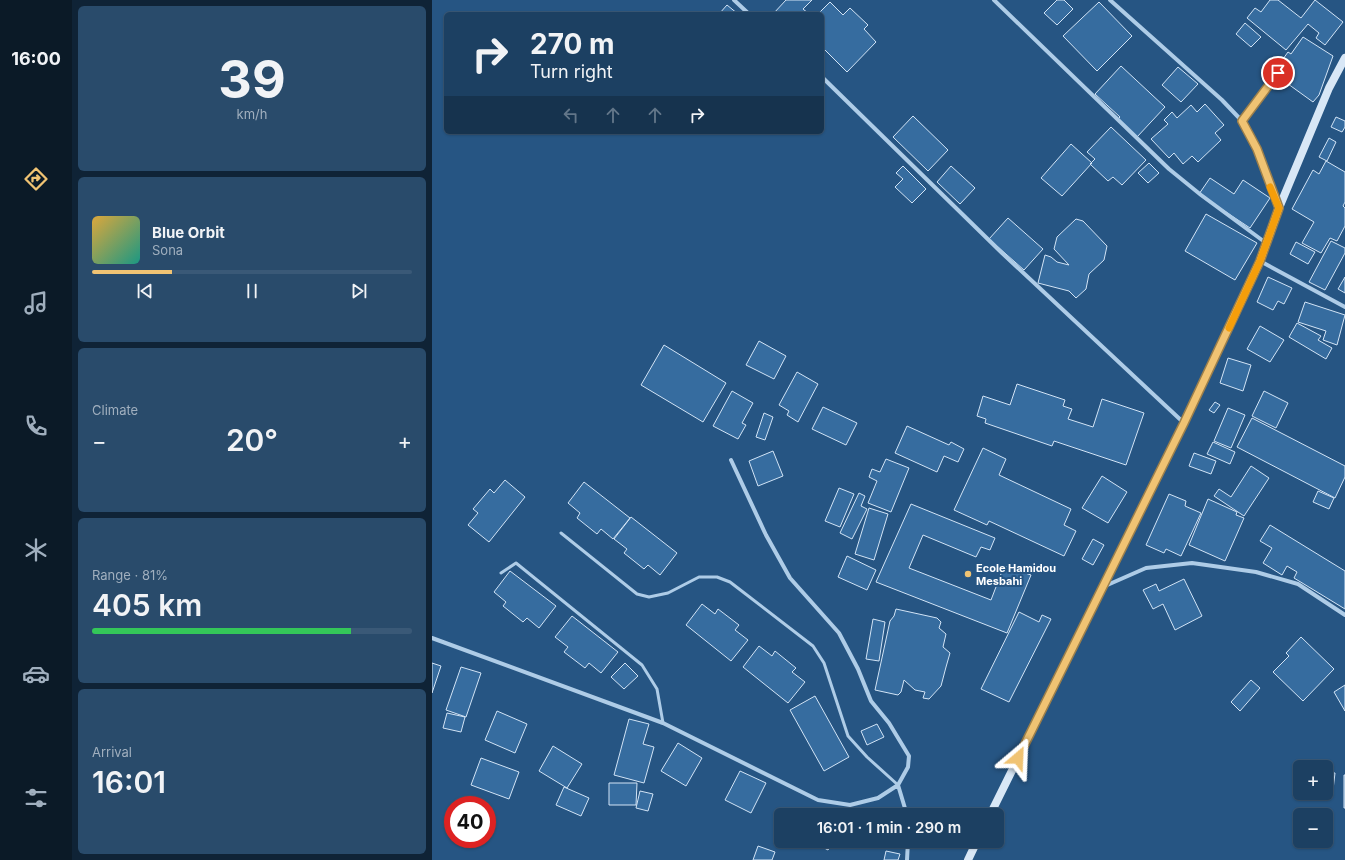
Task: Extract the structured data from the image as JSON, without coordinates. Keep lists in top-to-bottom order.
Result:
{
  "places": ["Ecole Hamidou Mesbahi"],
  "page": {
    "tabs": "16:00",
    "tile": [
      ["39", "km/h"],
      "Climate",
      ["Range · 81%", "405 km"],
      ["Arrival", "16:01"]
    ],
    "turn": ["270 m", "Turn right"],
    "song": ["Blue Orbit", "Sona"],
    "heat": ["−", "20°", "+"],
    "map_buttons": ["+", "−"],
    "limit": "40",
    "trip": "16:01 · 1 min · 290 m"
  }
}
